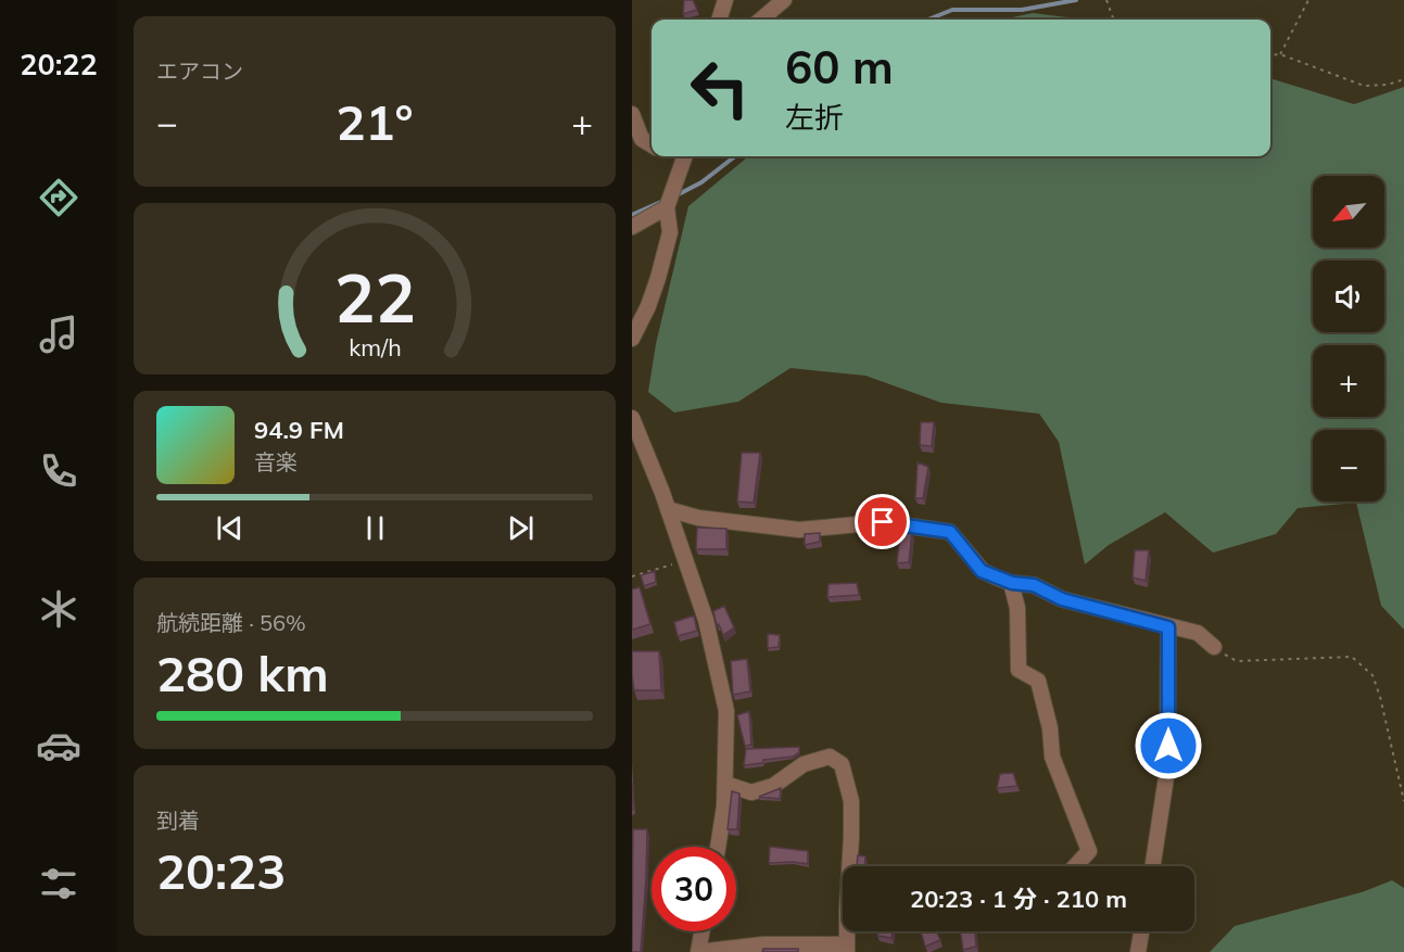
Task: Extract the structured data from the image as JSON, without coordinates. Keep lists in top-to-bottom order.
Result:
{
  "north": "bottom left",
  "page": {
    "tabs": "20:22",
    "tile": [
      "エアコン",
      ["航続距離 · 56%", "280 km"],
      ["到着", "20:23"]
    ],
    "turn": ["60 m", "左折"],
    "heat": ["−", "21°", "+"],
    "map_buttons": ["+", "−"],
    "song": ["94.9 FM", "音楽"],
    "limit": "30",
    "trip": "20:23 · 1 分 · 210 m",
    "gauge": ["22", "km/h"]
  }
}
